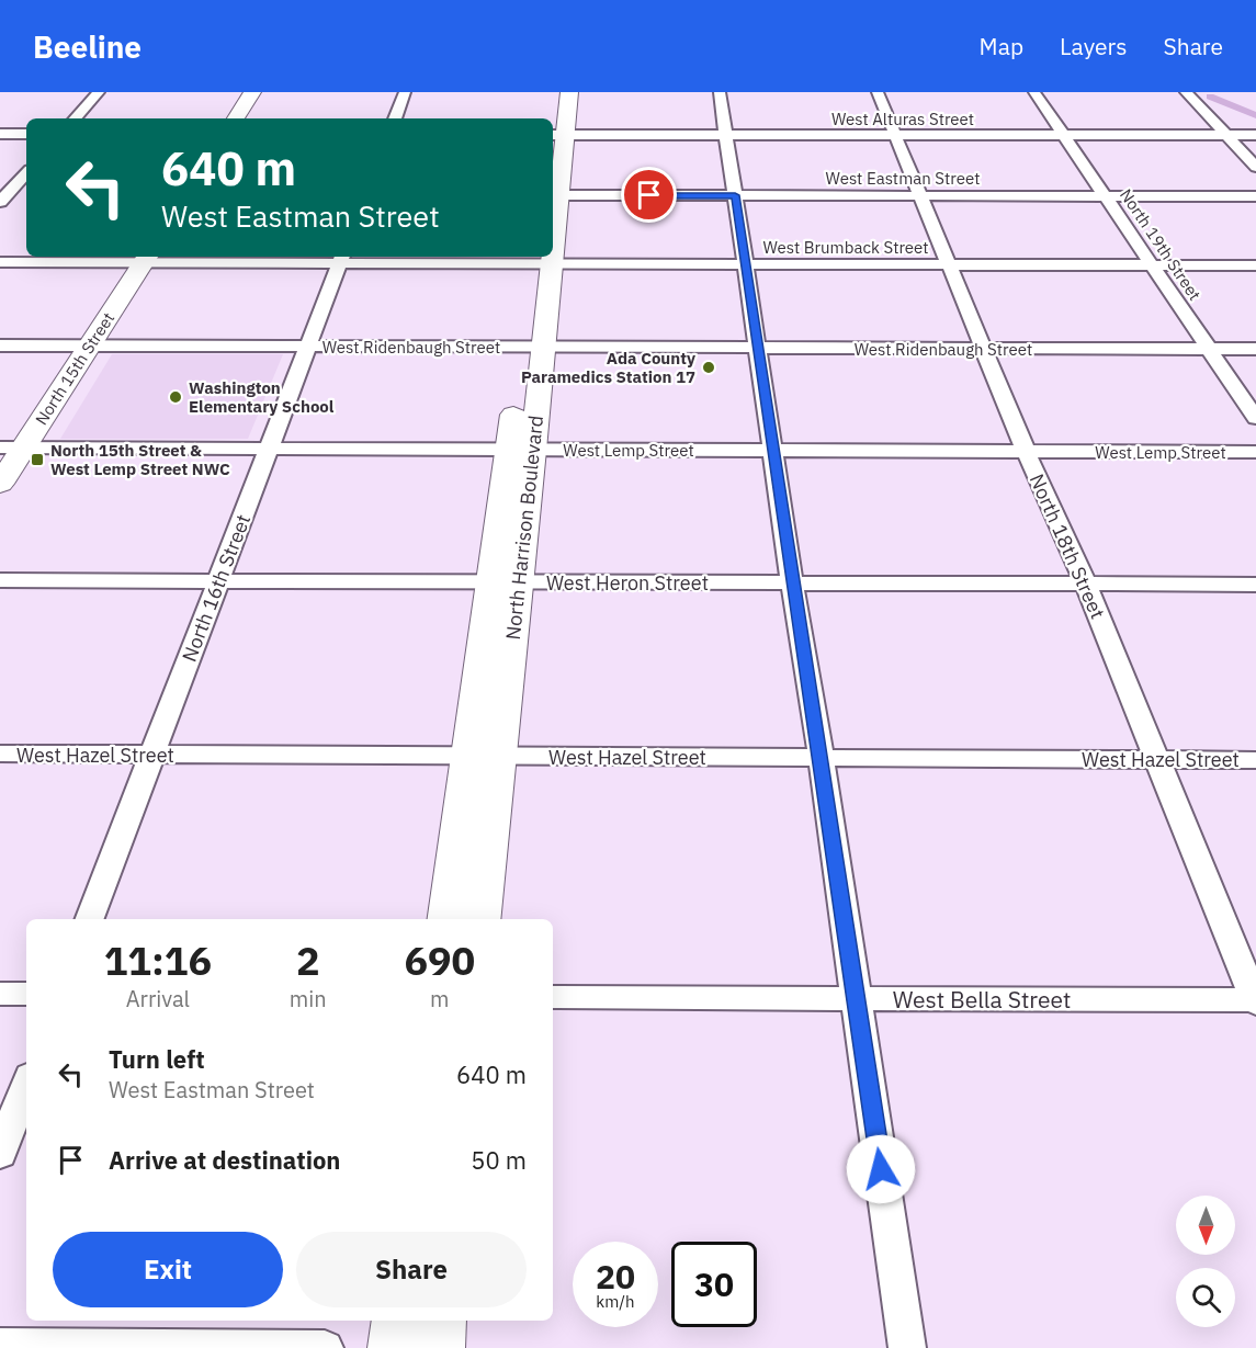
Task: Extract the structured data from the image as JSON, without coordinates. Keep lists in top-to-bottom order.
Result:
{
  "streets": {
    "street": [
      "West Alturas Street",
      "West Eastman Street",
      "North 19th Street",
      "West Brumback Street",
      "West Ridenbaugh Street",
      "North 15th Street",
      "West Lemp Street",
      "North Harrison Boulevard",
      "North 18th Street",
      "West Heron Street",
      "North 16th Street",
      "West Hazel Street",
      "West Bella Street"
    ]
  },
  "crossings": [
    ["West Alturas Street", "North 19th Street"],
    ["West Alturas Street", "North Harrison Boulevard"],
    ["West Alturas Street", "North 18th Street"],
    ["West Eastman Street", "North 19th Street"],
    ["West Eastman Street", "North Harrison Boulevard"],
    ["West Eastman Street", "North 18th Street"],
    ["North 19th Street", "West Brumback Street"],
    ["North 19th Street", "West Ridenbaugh Street"],
    ["West Brumback Street", "North 15th Street"],
    ["West Brumback Street", "North Harrison Boulevard"],
    ["West Brumback Street", "North 18th Street"],
    ["West Brumback Street", "North 16th Street"],
    ["West Ridenbaugh Street", "North 15th Street"],
    ["West Ridenbaugh Street", "North Harrison Boulevard"],
    ["West Ridenbaugh Street", "North 18th Street"],
    ["West Ridenbaugh Street", "North 16th Street"],
    ["North 15th Street", "West Lemp Street"],
    ["West Lemp Street", "North Harrison Boulevard"],
    ["West Lemp Street", "North 18th Street"],
    ["West Lemp Street", "North 16th Street"],
    ["North Harrison Boulevard", "West Heron Street"],
    ["North Harrison Boulevard", "West Hazel Street"],
    ["North 18th Street", "West Heron Street"],
    ["North 18th Street", "West Hazel Street"],
    ["North 18th Street", "West Bella Street"],
    ["West Heron Street", "North 16th Street"],
    ["North 16th Street", "West Hazel Street"]
  ],
  "places": {
    "other": ["Ada County Paramedics Station 17", "Washington Elementary School"],
    "transit": ["North 15th Street & West Lemp Street NWC"]
  },
  "north": "bottom",
  "page": {
    "header": "Beeline",
    "nav": ["Map", "Layers", "Share"],
    "turn": ["640 m", "West Eastman Street"],
    "eta": [
      "11:16",
      "Arrival",
      "2",
      "min",
      "690",
      "m"
    ],
    "list": [
      {
        "name": "Turn left",
        "note": "West Eastman Street",
        "value": "640 m"
      },
      {
        "name": "Arrive at destination",
        "value": "50 m"
      }
    ],
    "buttons": ["Exit", "Share"],
    "speed": "20 km/h",
    "limit": "30"
  }
}
